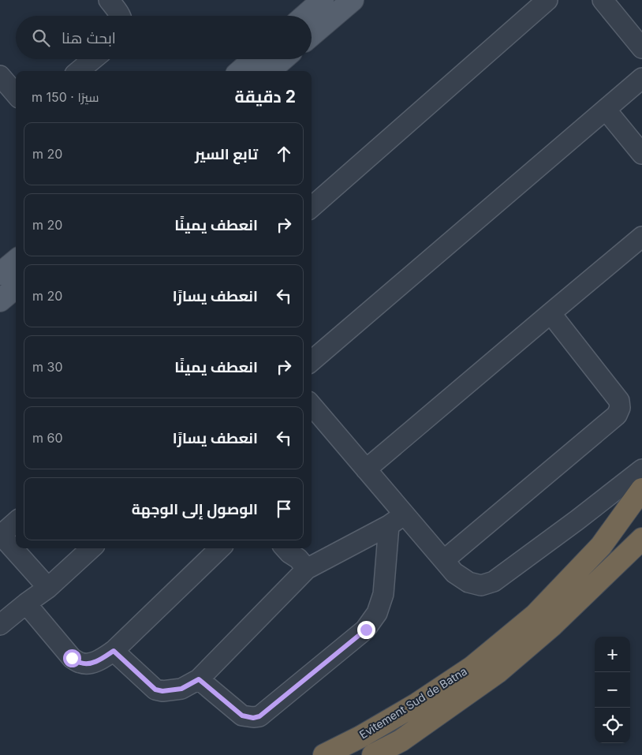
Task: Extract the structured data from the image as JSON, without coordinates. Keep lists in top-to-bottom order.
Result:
{
  "streets": {
    "highway": ["Evitement Sud de Batna"]
  },
  "page": {
    "search": "ابحث هنا",
    "heading": ["2 دقيقة", "سيرًا · 150 m"],
    "list": [
      ["تابع السير", "20 m"],
      ["انعطف يمينًا", "20 m"],
      ["انعطف يسارًا", "20 m"],
      ["انعطف يمينًا", "30 m"],
      ["انعطف يسارًا", "60 m"],
      "الوصول إلى الوجهة"
    ],
    "map_buttons": ["+", "−"]
  }
}
